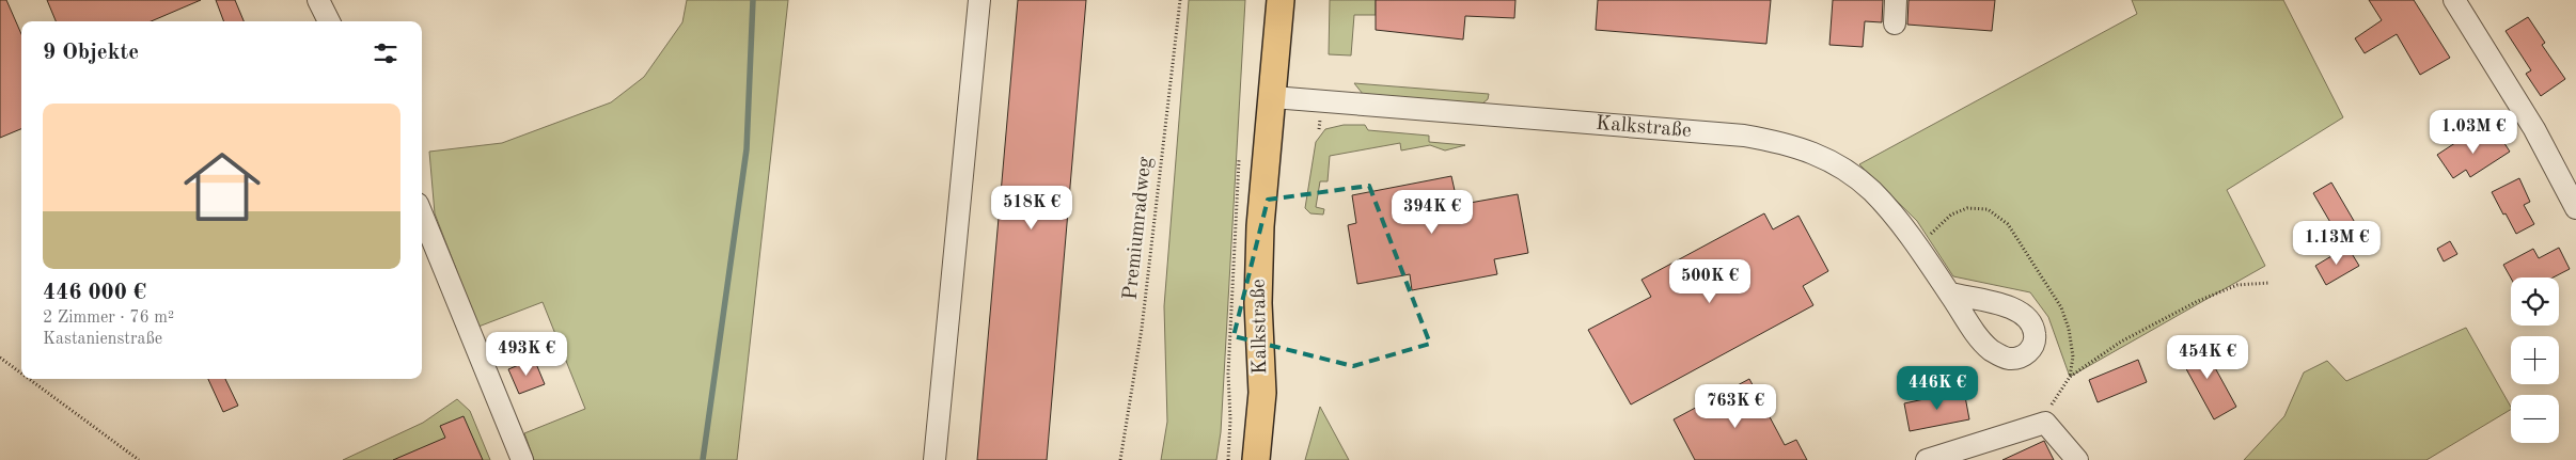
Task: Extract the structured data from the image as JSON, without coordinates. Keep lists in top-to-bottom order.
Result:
{
  "streets": {
    "main road": ["Kalkstraße"],
    "path": ["Premiumradweg"]
  },
  "page": {
    "heading": "9 Objekte",
    "list": [
      {
        "name": "446 000 €",
        "note": "2 Zimmer · 76 m² · Kastanienstraße"
      }
    ],
    "price": [
      "1.03M €",
      "518K €",
      "394K €",
      "1.13M €",
      "500K €",
      "493K €",
      "454K €",
      "446K €",
      "763K €"
    ],
    "map_buttons": ["+", "−"]
  }
}
